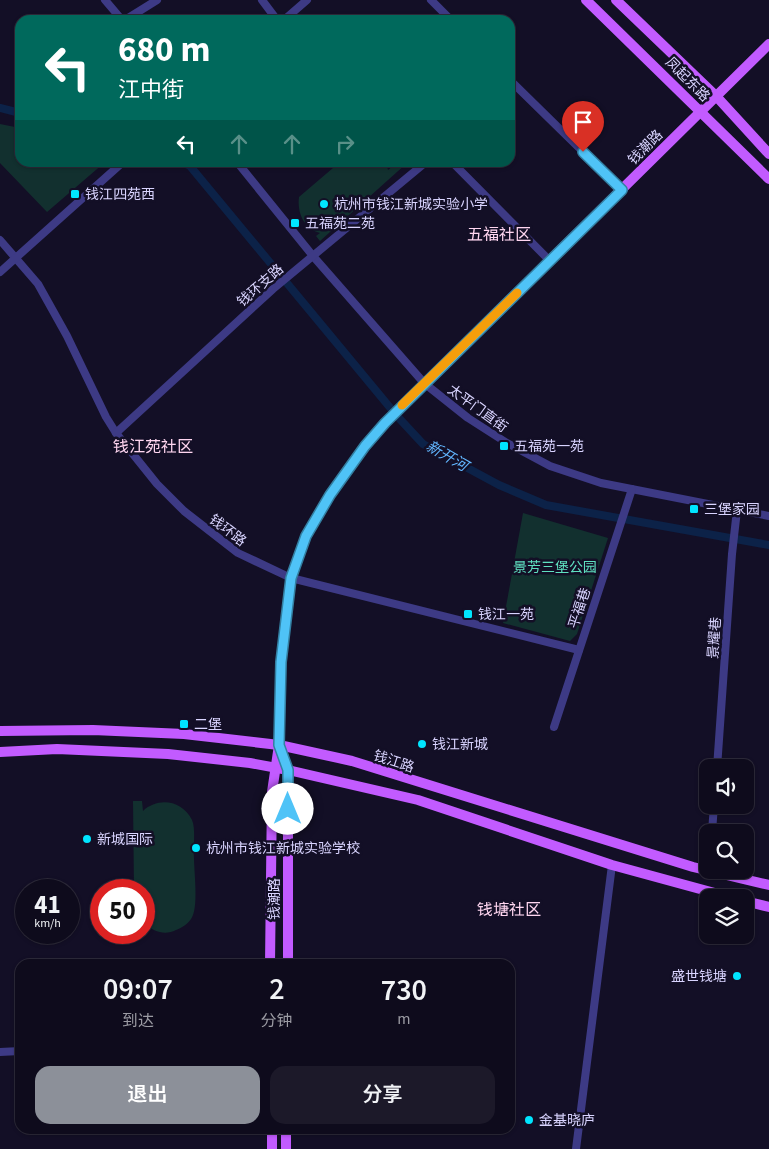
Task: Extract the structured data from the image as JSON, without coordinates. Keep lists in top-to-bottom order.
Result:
{
  "streets": {
    "main road": ["凤起东路", "钱潮路", "钱江路"],
    "street": [
      "钱环支路",
      "太平门直街",
      "钱环路",
      "平福巷",
      "景耀巷"
    ]
  },
  "crossings": [
    ["凤起东路", "钱潮路"],
    ["钱潮路", "太平门直街"],
    ["钱潮路", "钱环路"],
    ["钱潮路", "钱江路"],
    ["钱环支路", "太平门直街"],
    ["钱环支路", "钱环路"],
    ["太平门直街", "平福巷"],
    ["太平门直街", "景耀巷"],
    ["钱环路", "平福巷"]
  ],
  "districts": ["五福社区", "钱江苑社区", "钱塘社区"],
  "water": ["新开河"],
  "parks": ["景芳三堡公园"],
  "places": {
    "transit": [
      "钱江四苑西",
      "五福苑二苑",
      "五福苑一苑",
      "三堡家园",
      "钱江一苑",
      "二堡"
    ],
    "other": [
      "杭州市钱江新城实验小学",
      "钱江新城",
      "新城国际",
      "杭州市钱江新城实验学校",
      "盛世钱塘",
      "金基晓庐"
    ]
  },
  "page": {
    "turn": ["680 m", "江中街"],
    "speed": "41 km/h",
    "limit": "50",
    "eta": [
      "09:07",
      "到达",
      "2",
      "分钟",
      "730",
      "m"
    ],
    "buttons": ["退出", "分享"]
  }
}
